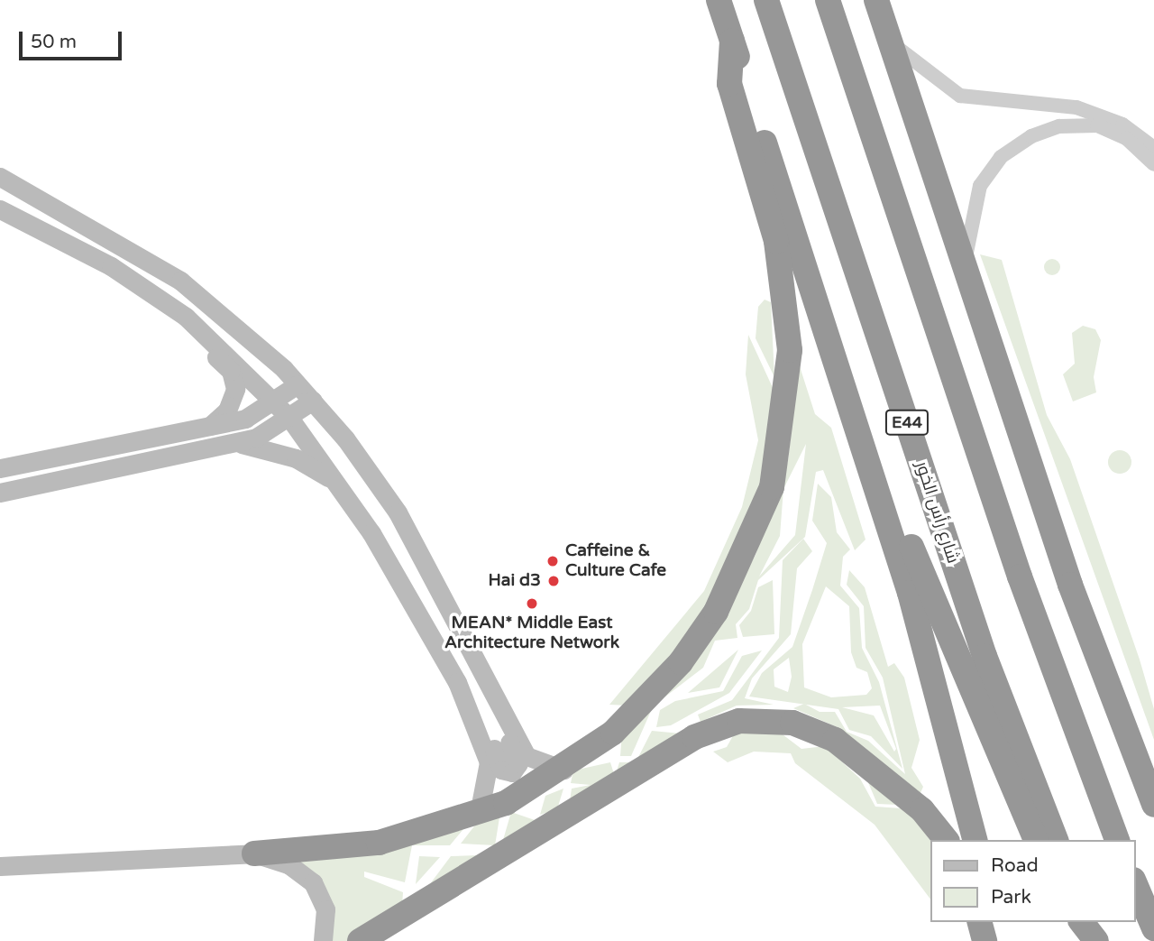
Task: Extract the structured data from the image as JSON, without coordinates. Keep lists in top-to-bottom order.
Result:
{
  "streets": {
    "highway": ["E44", "شارع رأس الخور"]
  },
  "places": ["Caffeine & Culture Cafe", "Hai d3", "MEAN* Middle East Architecture Network"],
  "legend": ["Road", "Park"],
  "scale_bar": "50 m"
}
